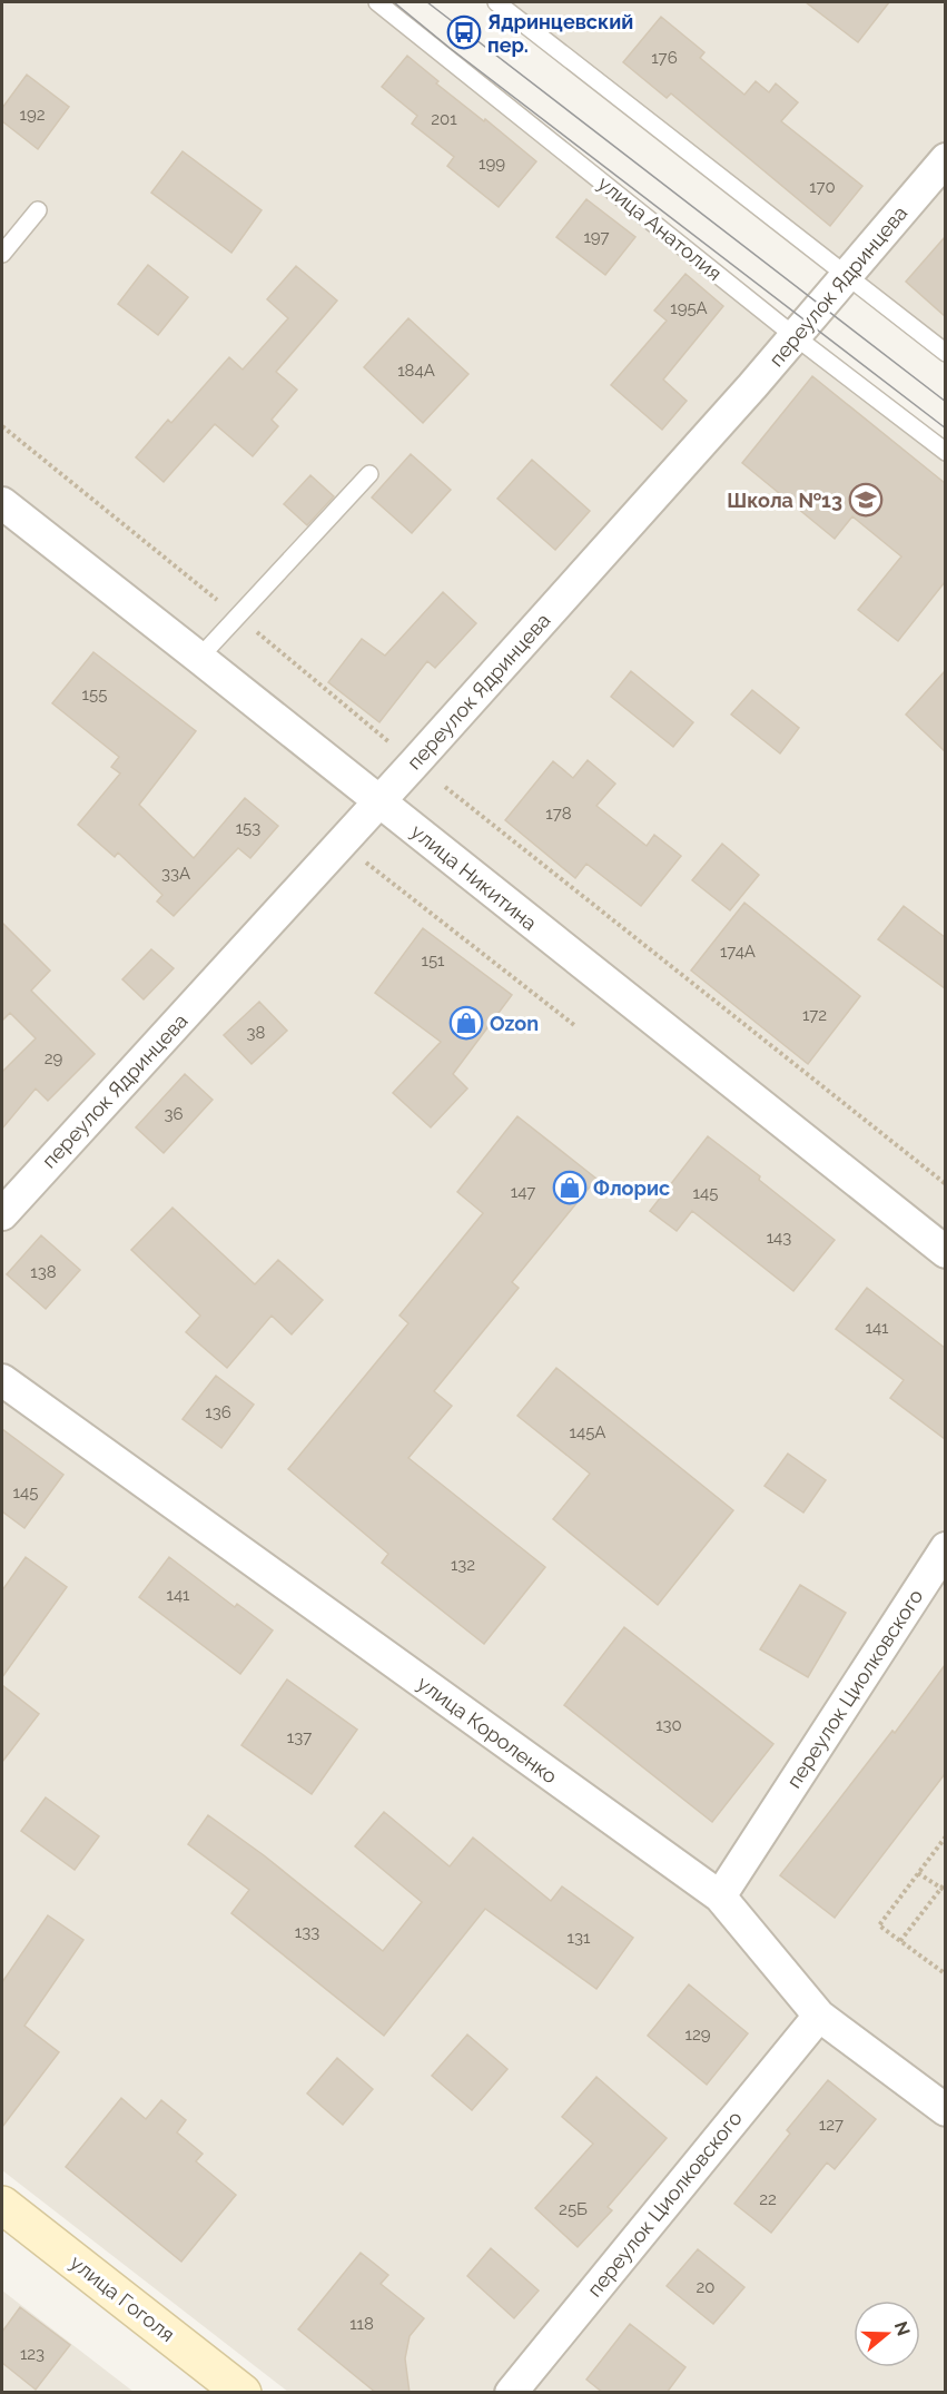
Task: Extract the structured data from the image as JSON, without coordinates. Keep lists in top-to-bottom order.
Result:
{
  "streets": {
    "street": [
      "переулок Ядринцева",
      "улица Никитина",
      "переулок Циолковского",
      "улица Короленко",
      "улица Гоголя"
    ],
    "lane": ["улица Анатолия"]
  },
  "crossings": [
    ["улица Анатолия", "переулок Ядринцева"],
    ["переулок Ядринцева", "улица Никитина"],
    ["переулок Циолковского", "улица Короленко"]
  ],
  "places": {
    "bus stop": ["Ядринцевский пер."],
    "school or university": ["Школа №13"],
    "shop": ["Ozon", "Флорис"]
  },
  "house_numbers": [
    "176",
    "192",
    "201",
    "199",
    "170",
    "197",
    "195А",
    "184А",
    "155",
    "178",
    "153",
    "33А",
    "174А",
    "151",
    "172",
    "38",
    "29",
    "36",
    "147",
    "145",
    "143",
    "138",
    "141",
    "136",
    "145А",
    "145",
    "132",
    "141",
    "130",
    "137",
    "133",
    "131",
    "129",
    "127",
    "22",
    "25Б",
    "20",
    "118",
    "123"
  ],
  "north": "right"
}
